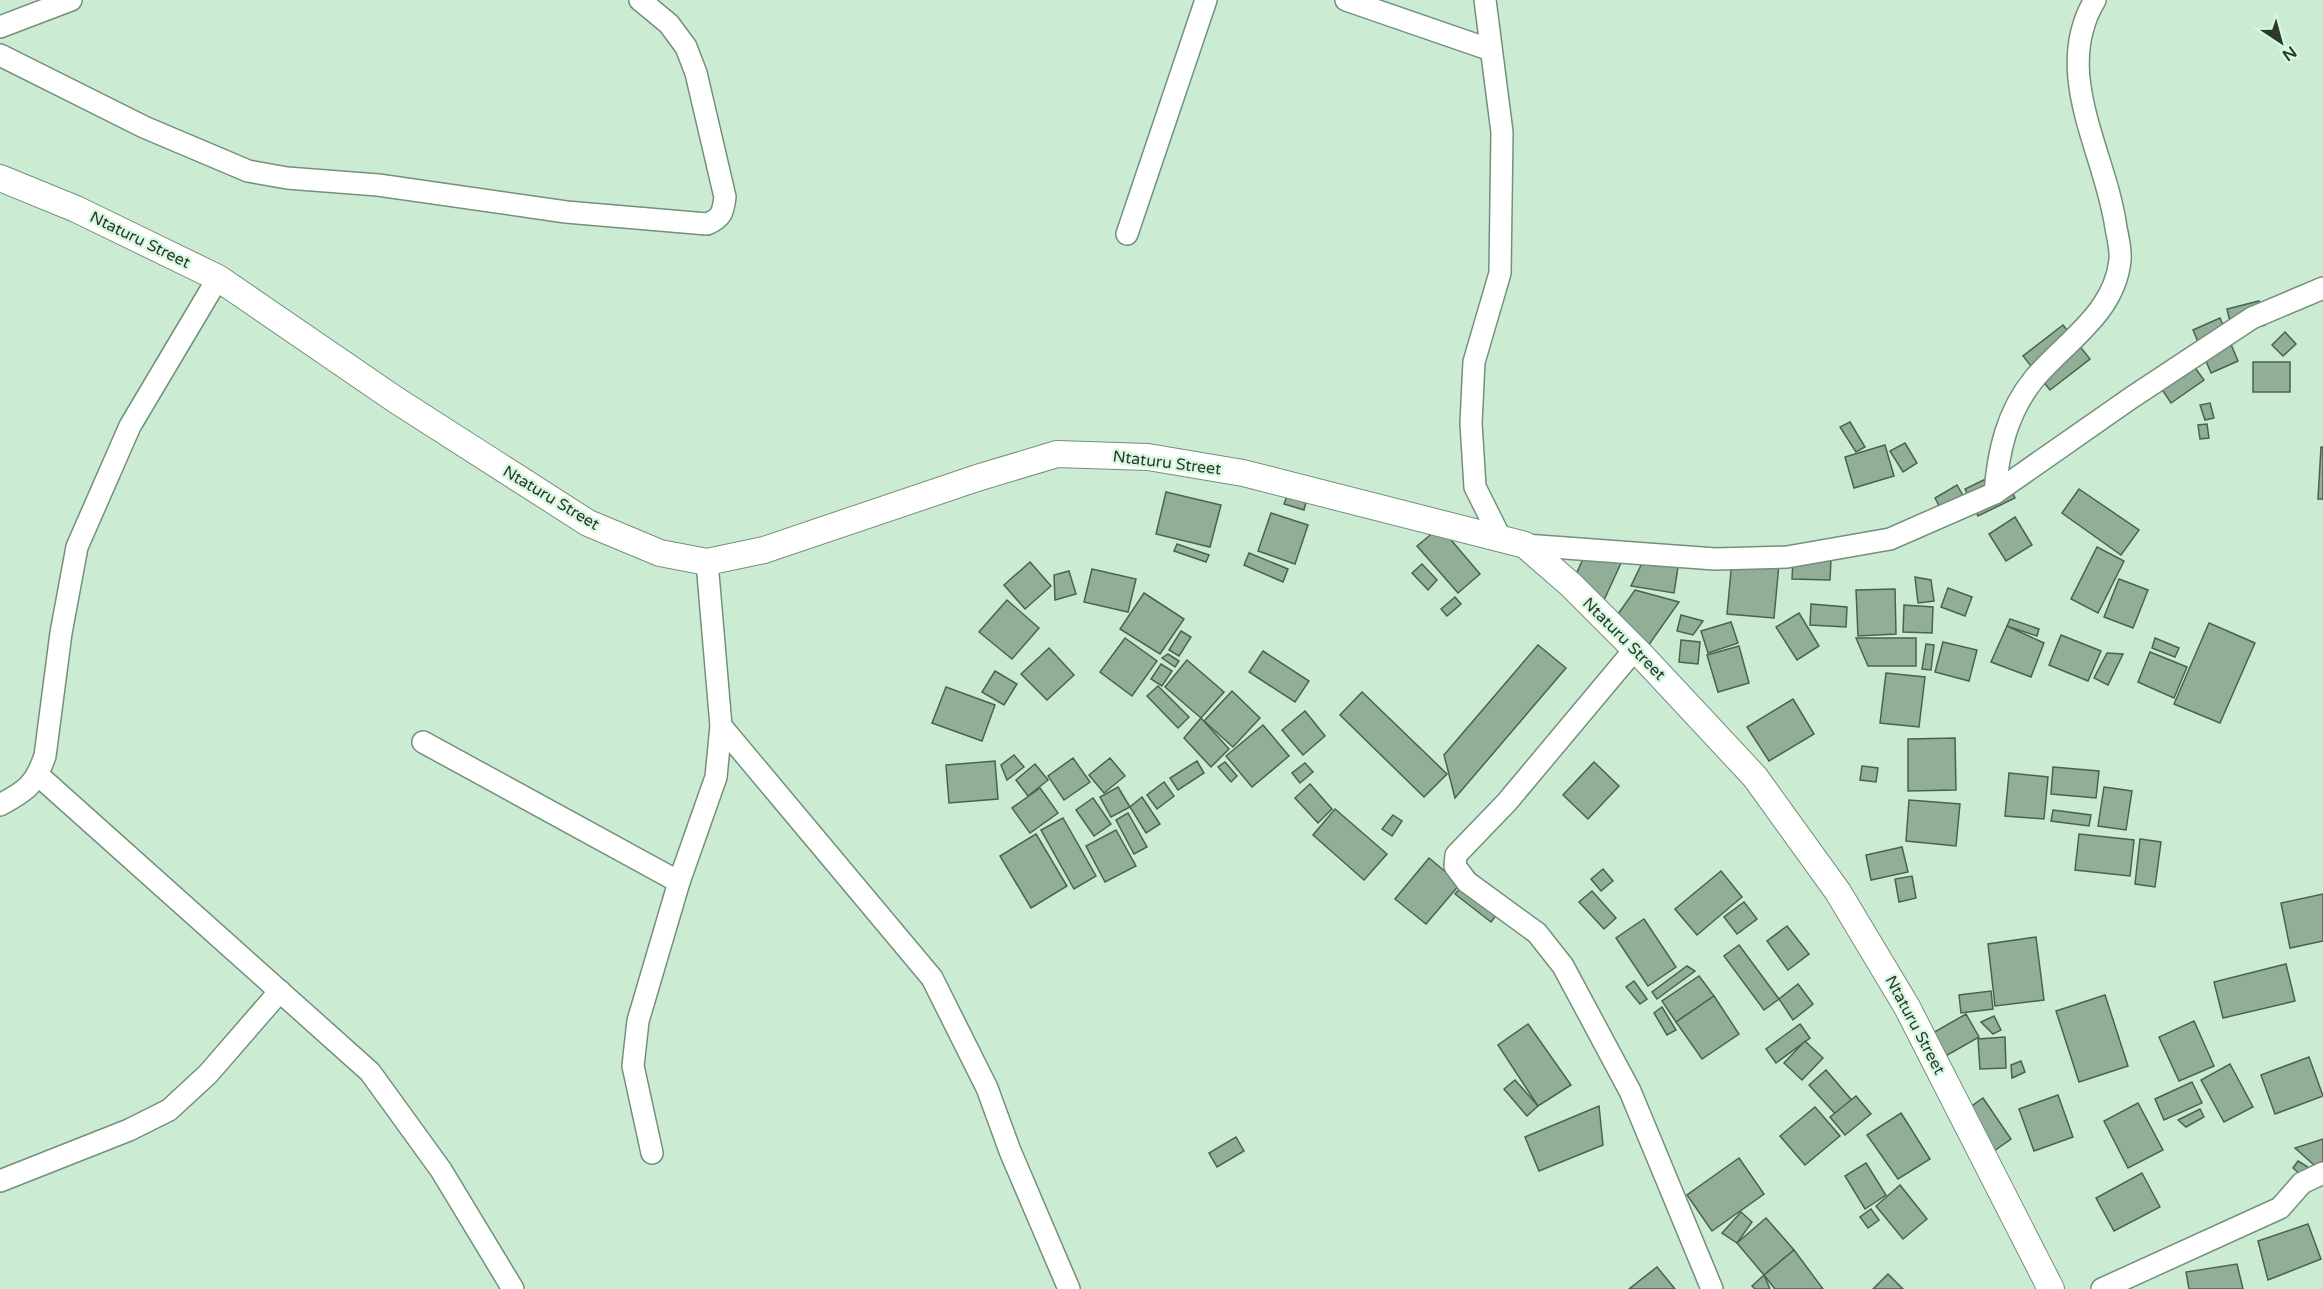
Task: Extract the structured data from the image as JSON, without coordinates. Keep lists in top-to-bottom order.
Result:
{
  "streets": {
    "street": ["Ntaturu Street"]
  },
  "north": "bottom right"
}
